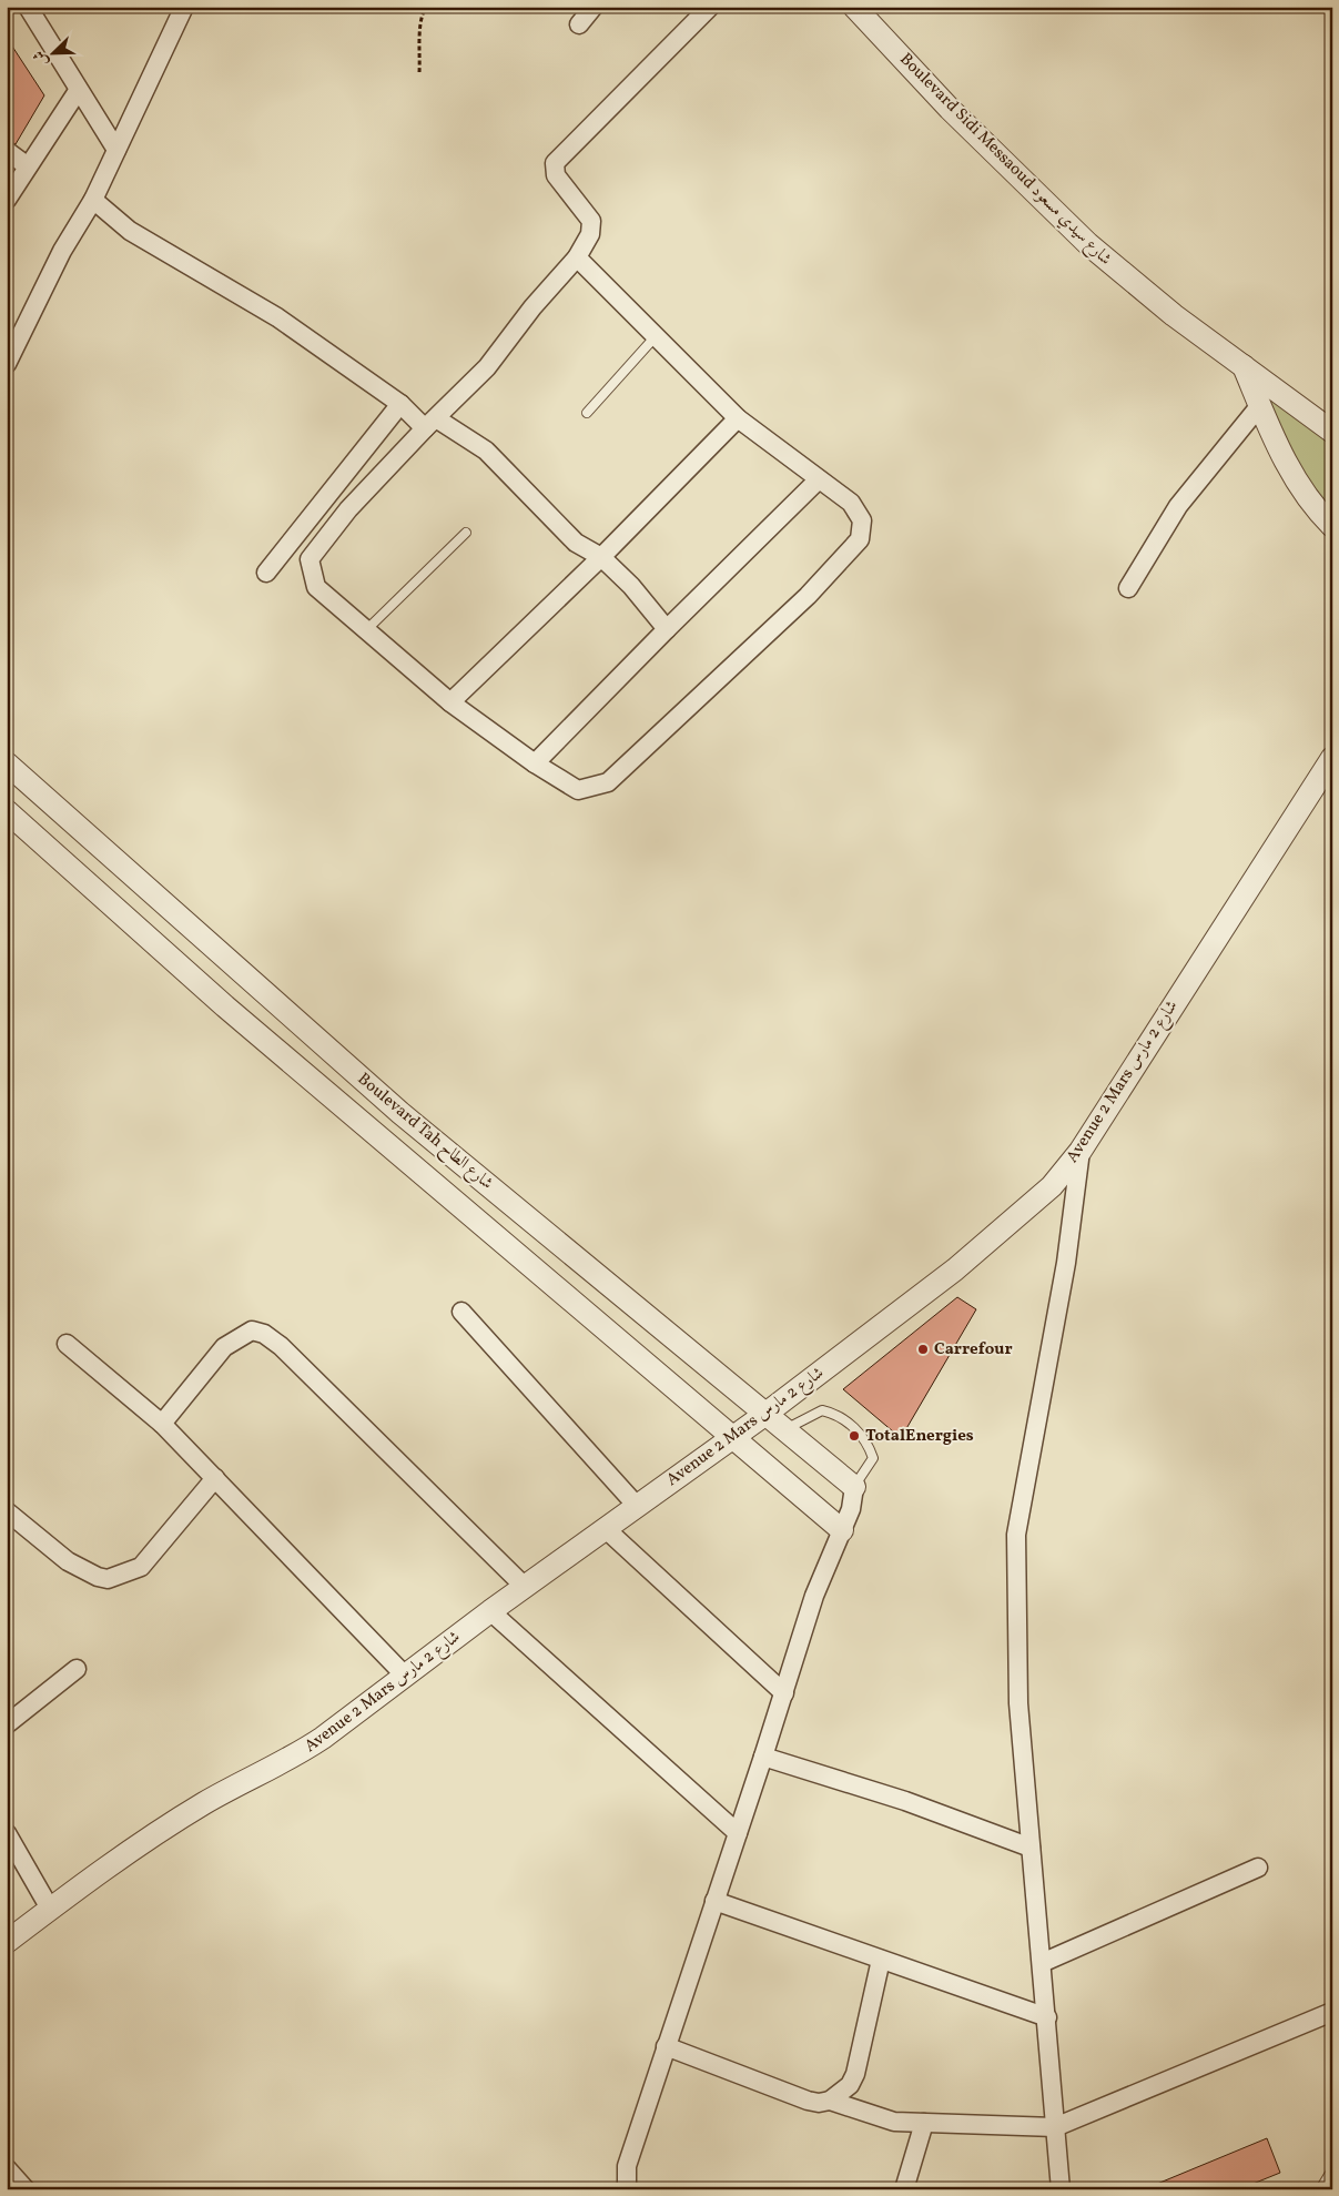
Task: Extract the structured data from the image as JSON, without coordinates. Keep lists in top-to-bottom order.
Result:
{
  "streets": {
    "street": ["Boulevard Sidi Messaoud شارع سيدي مسعود", "Avenue 2 Mars شارع 2 مارس", "Boulevard Tah شارع الطاح"]
  },
  "crossings": [
    ["Avenue 2 Mars شارع 2 مارس", "Boulevard Tah شارع الطاح"]
  ],
  "places": ["Carrefour", "TotalEnergies"],
  "north": "bottom left"
}
